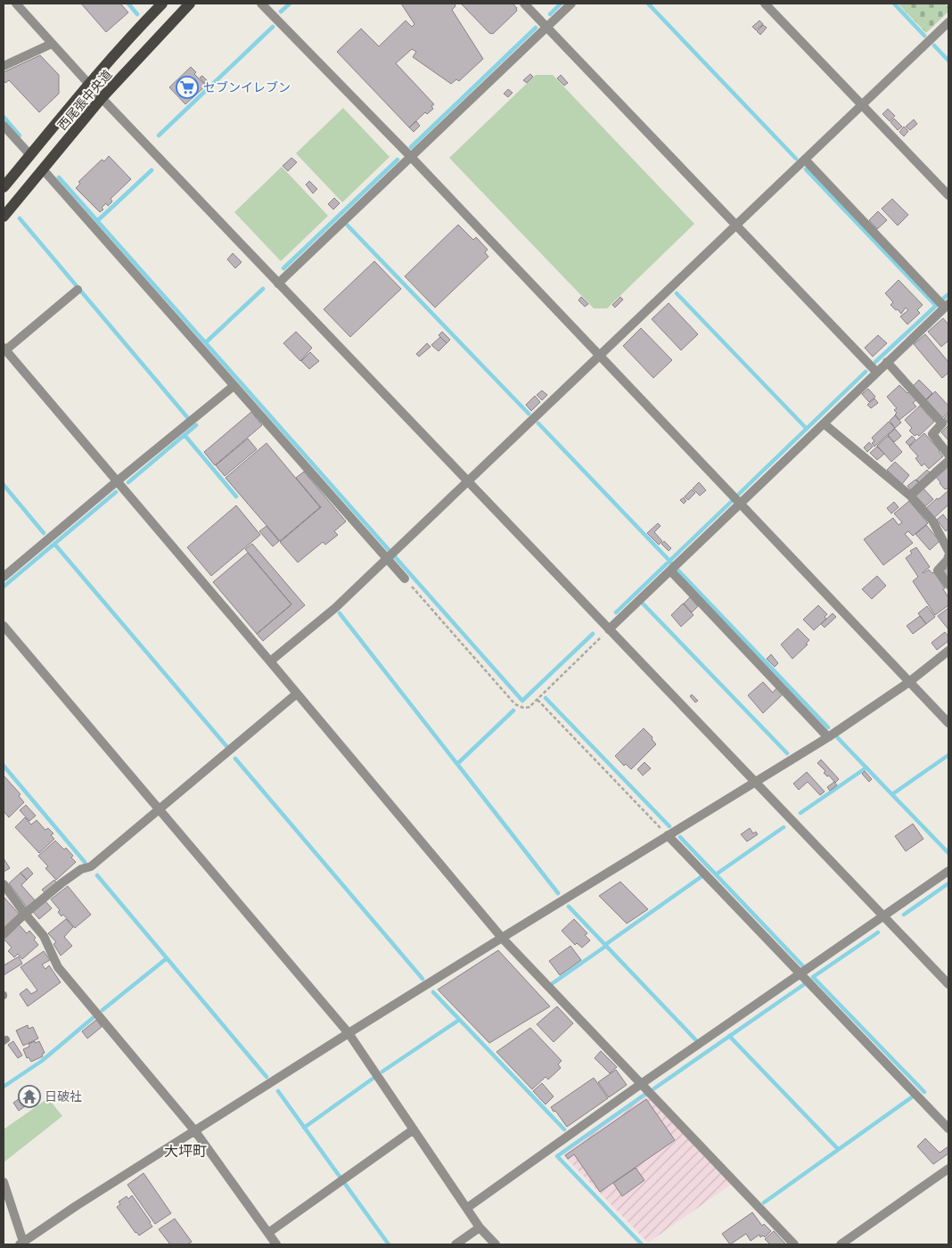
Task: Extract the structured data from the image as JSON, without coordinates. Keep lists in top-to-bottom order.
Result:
{
  "streets": {
    "main road": ["西尾張中央道"]
  },
  "districts": ["大坪町"],
  "places": {
    "supermarket": ["セブンイレブン"],
    "temple": ["日破社"]
  }
}
